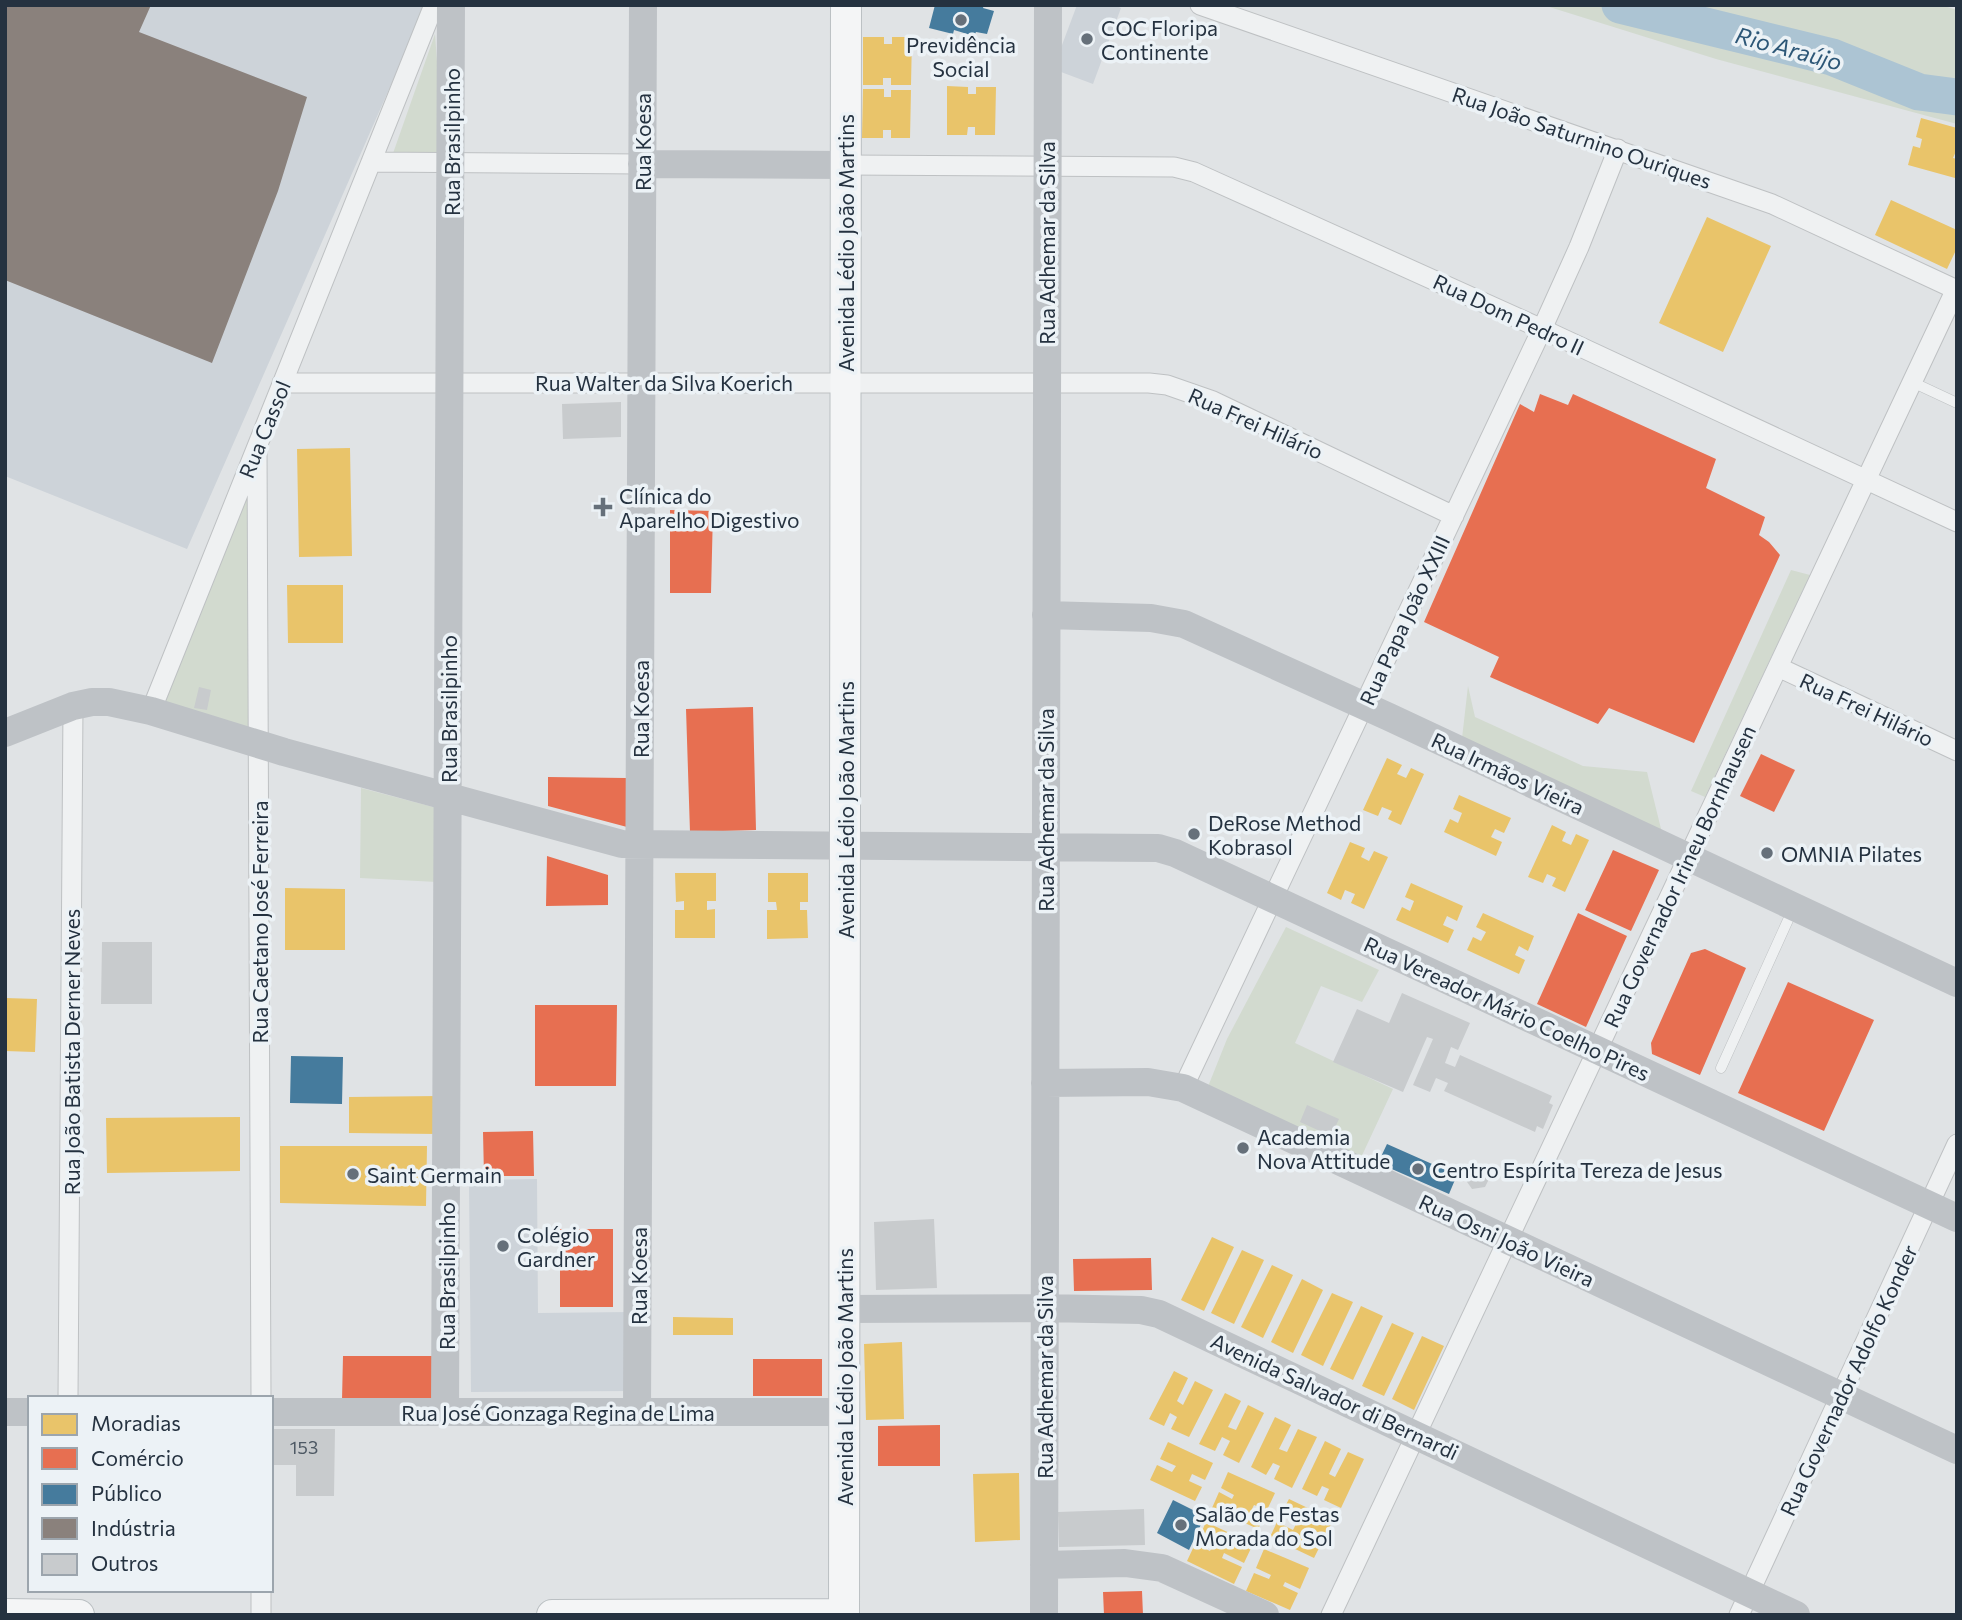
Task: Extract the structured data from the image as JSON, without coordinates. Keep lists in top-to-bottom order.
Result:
{
  "streets": {
    "main road": ["Avenida Lédio João Martins"],
    "street": [
      "Rua João Saturnino Ouriques",
      "Rua Brasilpinho",
      "Rua Koesa",
      "Rua Adhemar da Silva",
      "Rua Dom Pedro II",
      "Rua Walter da Silva Koerich",
      "Rua Frei Hilário",
      "Rua Cassol",
      "Rua Papa João XXIII",
      "Rua Irmãos Vieira",
      "Rua Governador Irineu Bornhausen",
      "Rua Caetano José Ferreira",
      "Rua Vereador Mário Coelho Pires",
      "Rua João Batista Derner Neves",
      "Rua Osni João Vieira",
      "Rua Governador Adolfo Konder",
      "Avenida Salvador di Bernardi",
      "Rua José Gonzaga Regina de Lima"
    ]
  },
  "crossings": [
    ["Rua João Saturnino Ouriques", "Rua Papa João XXIII"],
    ["Rua João Saturnino Ouriques", "Rua Governador Irineu Bornhausen"],
    ["Rua Brasilpinho", "Rua Walter da Silva Koerich"],
    ["Rua Brasilpinho", "Rua Vereador Mário Coelho Pires"],
    ["Rua Brasilpinho", "Rua José Gonzaga Regina de Lima"],
    ["Rua Koesa", "Rua Walter da Silva Koerich"],
    ["Rua Koesa", "Rua Vereador Mário Coelho Pires"],
    ["Rua Koesa", "Rua José Gonzaga Regina de Lima"],
    ["Avenida Lédio João Martins", "Rua Dom Pedro II"],
    ["Avenida Lédio João Martins", "Rua Walter da Silva Koerich"],
    ["Avenida Lédio João Martins", "Rua Vereador Mário Coelho Pires"],
    ["Avenida Lédio João Martins", "Avenida Salvador di Bernardi"],
    ["Avenida Lédio João Martins", "Rua José Gonzaga Regina de Lima"],
    ["Rua Adhemar da Silva", "Rua Dom Pedro II"],
    ["Rua Adhemar da Silva", "Rua Walter da Silva Koerich"],
    ["Rua Adhemar da Silva", "Rua Frei Hilário"],
    ["Rua Adhemar da Silva", "Rua Irmãos Vieira"],
    ["Rua Adhemar da Silva", "Rua Vereador Mário Coelho Pires"],
    ["Rua Adhemar da Silva", "Rua Osni João Vieira"],
    ["Rua Adhemar da Silva", "Avenida Salvador di Bernardi"],
    ["Rua Dom Pedro II", "Rua Papa João XXIII"],
    ["Rua Dom Pedro II", "Rua Governador Irineu Bornhausen"],
    ["Rua Walter da Silva Koerich", "Rua Frei Hilário"],
    ["Rua Walter da Silva Koerich", "Rua Cassol"],
    ["Rua Frei Hilário", "Rua Papa João XXIII"],
    ["Rua Frei Hilário", "Rua Governador Irineu Bornhausen"],
    ["Rua Cassol", "Rua Caetano José Ferreira"],
    ["Rua Cassol", "Rua Vereador Mário Coelho Pires"],
    ["Rua Papa João XXIII", "Rua Irmãos Vieira"],
    ["Rua Papa João XXIII", "Rua Vereador Mário Coelho Pires"],
    ["Rua Papa João XXIII", "Rua Osni João Vieira"],
    ["Rua Irmãos Vieira", "Rua Governador Irineu Bornhausen"],
    ["Rua Governador Irineu Bornhausen", "Rua Vereador Mário Coelho Pires"],
    ["Rua Governador Irineu Bornhausen", "Rua Osni João Vieira"],
    ["Rua Governador Irineu Bornhausen", "Avenida Salvador di Bernardi"],
    ["Rua Caetano José Ferreira", "Rua Vereador Mário Coelho Pires"],
    ["Rua Vereador Mário Coelho Pires", "Rua Governador Adolfo Konder"],
    ["Rua Osni João Vieira", "Rua Governador Adolfo Konder"],
    ["Rua Governador Adolfo Konder", "Avenida Salvador di Bernardi"]
  ],
  "water": ["Rio Araújo"],
  "places": {
    "other": [
      "Previdência Social",
      "COC Floripa Continente",
      "DeRose Method Kobrasol",
      "OMNIA Pilates",
      "Academia Nova Attitude",
      "Centro Espírita Tereza de Jesus",
      "Saint Germain",
      "Colégio Gardner",
      "Salão de Festas Morada do Sol"
    ],
    "health": ["Clínica do Aparelho Digestivo"]
  },
  "house_numbers": ["153"],
  "legend": [
    "Moradias",
    "Comércio",
    "Público",
    "Indústria",
    "Outros"
  ]
}
